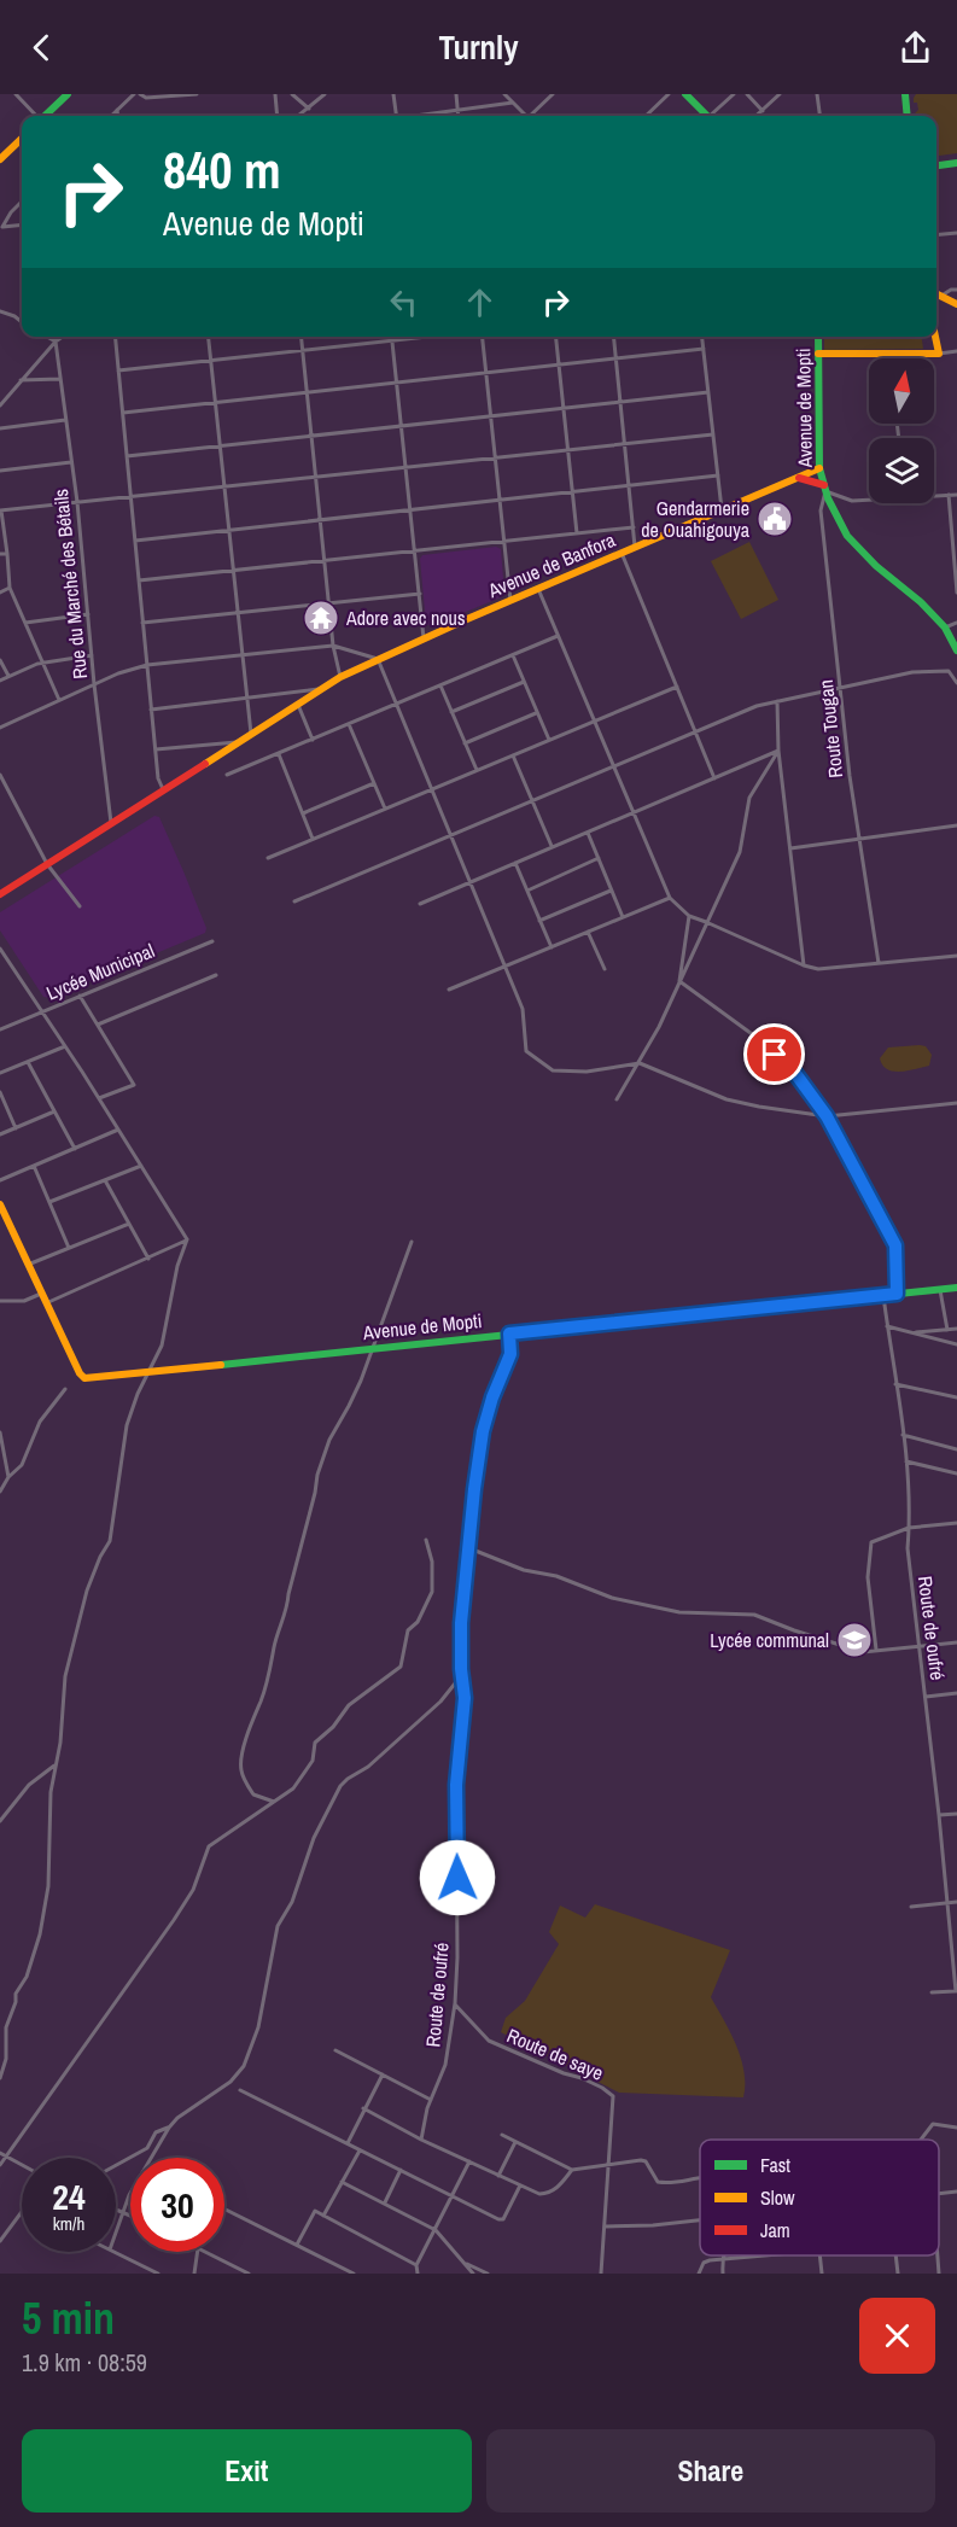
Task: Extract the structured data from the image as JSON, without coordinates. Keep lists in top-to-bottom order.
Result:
{
  "streets": {
    "main road": ["Avenue de Mopti", "Avenue de Banfora"],
    "street": [
      "Rue du Marché des Bétails",
      "Route Tougan",
      "Lycée Municipal",
      "Route de oufré",
      "Route de saye"
    ]
  },
  "crossings": [
    ["Avenue de Mopti", "Avenue de Banfora"],
    ["Avenue de Mopti", "Route Tougan"],
    ["Avenue de Mopti", "Route de oufré"],
    ["Avenue de Banfora", "Rue du Marché des Bétails"],
    ["Route de oufré", "Route de saye"]
  ],
  "places": {
    "public building": ["Gendarmerie de Ouahigouya"],
    "temple": ["Adore avec nous"],
    "school or university": ["Lycée communal"]
  },
  "legend": ["Fast", "Slow", "Jam"],
  "north": "top",
  "page": {
    "header": "Turnly",
    "turn": ["840 m", "Avenue de Mopti"],
    "speed": "24 km/h",
    "limit": "30",
    "heading": ["5 min", "1.9 km · 08:59"],
    "buttons": ["Exit", "Share"]
  }
}
